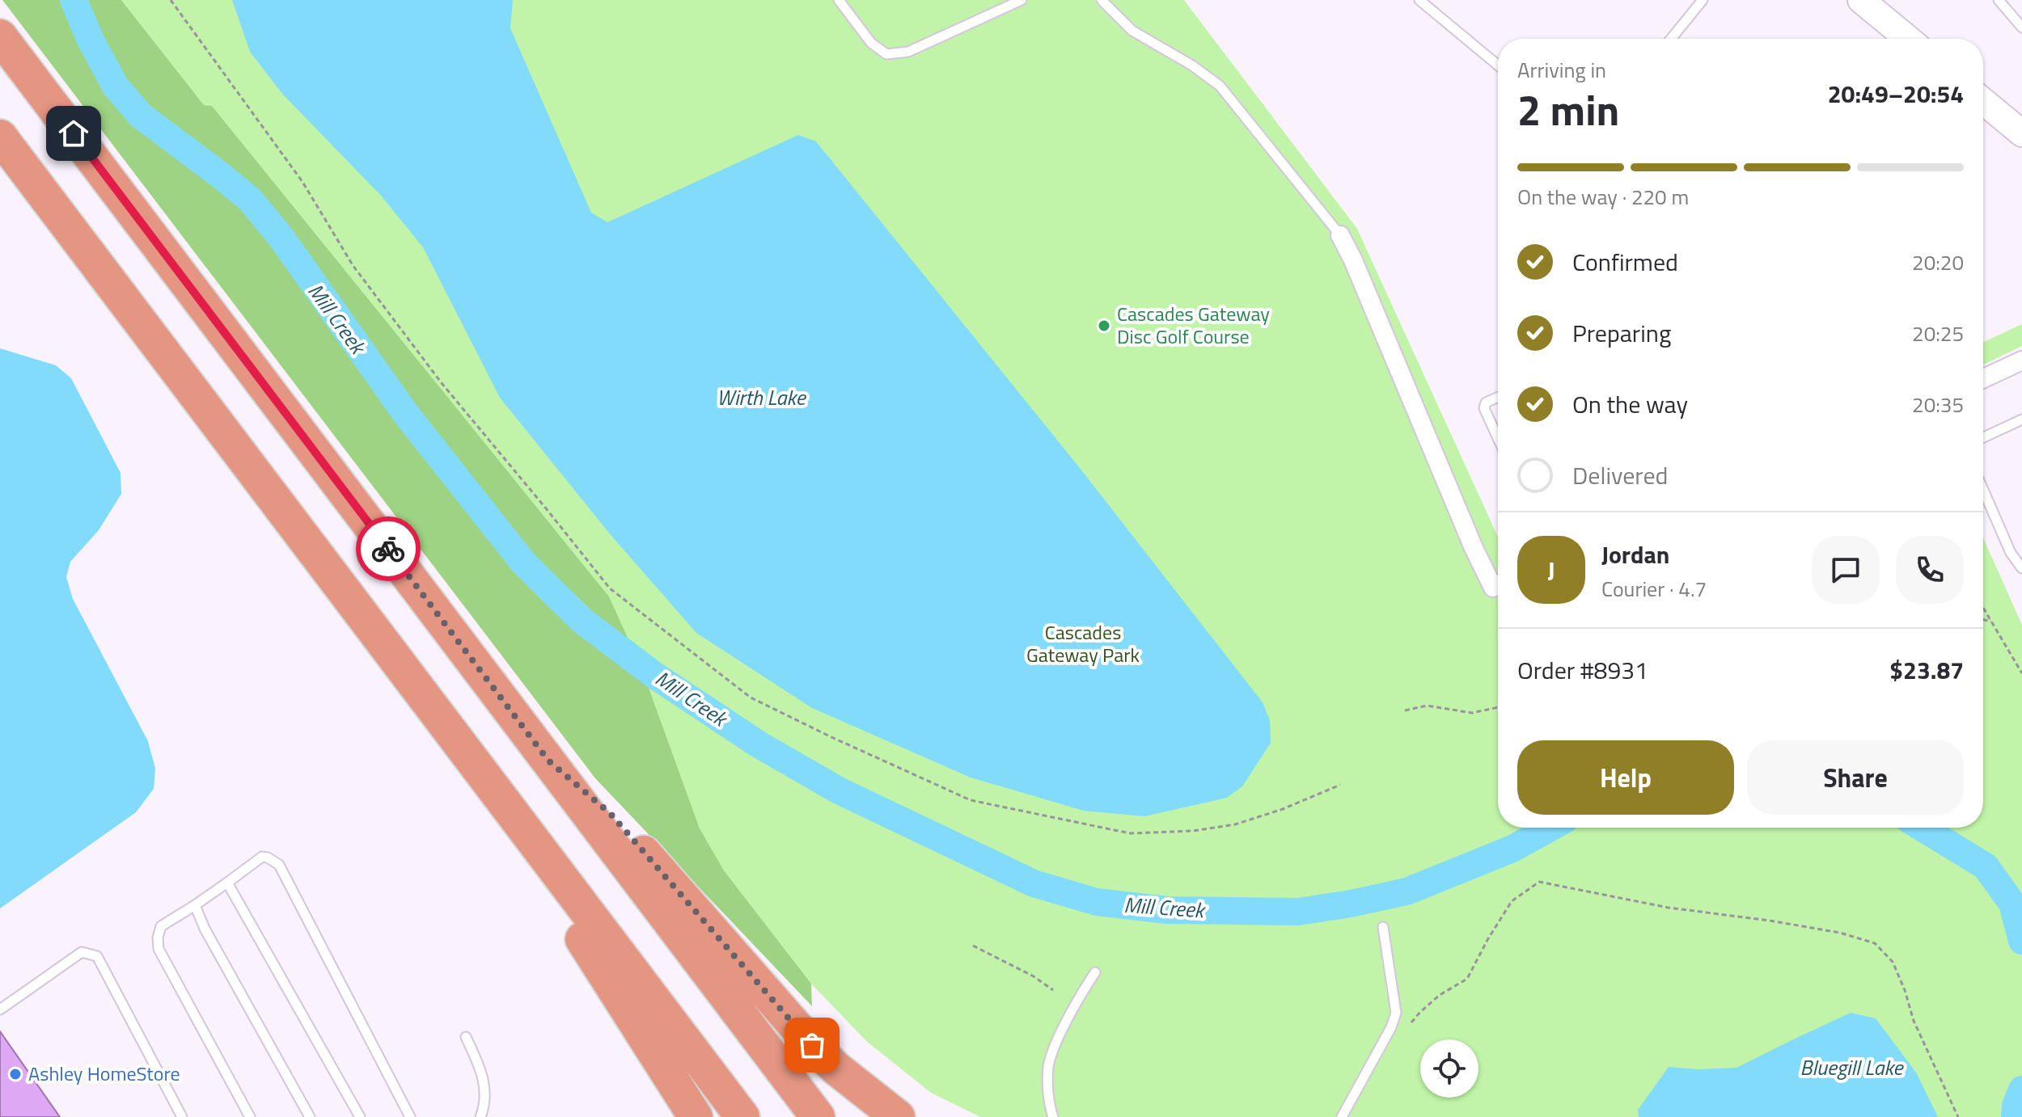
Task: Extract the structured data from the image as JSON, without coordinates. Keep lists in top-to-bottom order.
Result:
{
  "water": ["Mill Creek", "Wirth Lake", "Bluegill Lake"],
  "parks": ["Cascades Gateway Park"],
  "places": ["Cascades Gateway Disc Golf Course", "Ashley HomeStore"],
  "page": {
    "heading": ["2 min", "Arriving in", "20:49–20:54"],
    "panel": [
      "Jordan",
      "Courier · 4.7",
      "Order #8931",
      "$23.87"
    ],
    "bar": "On the way · 220 m",
    "list": [
      ["Confirmed", "20:20"],
      ["Preparing", "20:25"],
      ["On the way", "20:35"],
      "Delivered"
    ],
    "round": "J",
    "buttons": ["Help", "Share"]
  }
}
